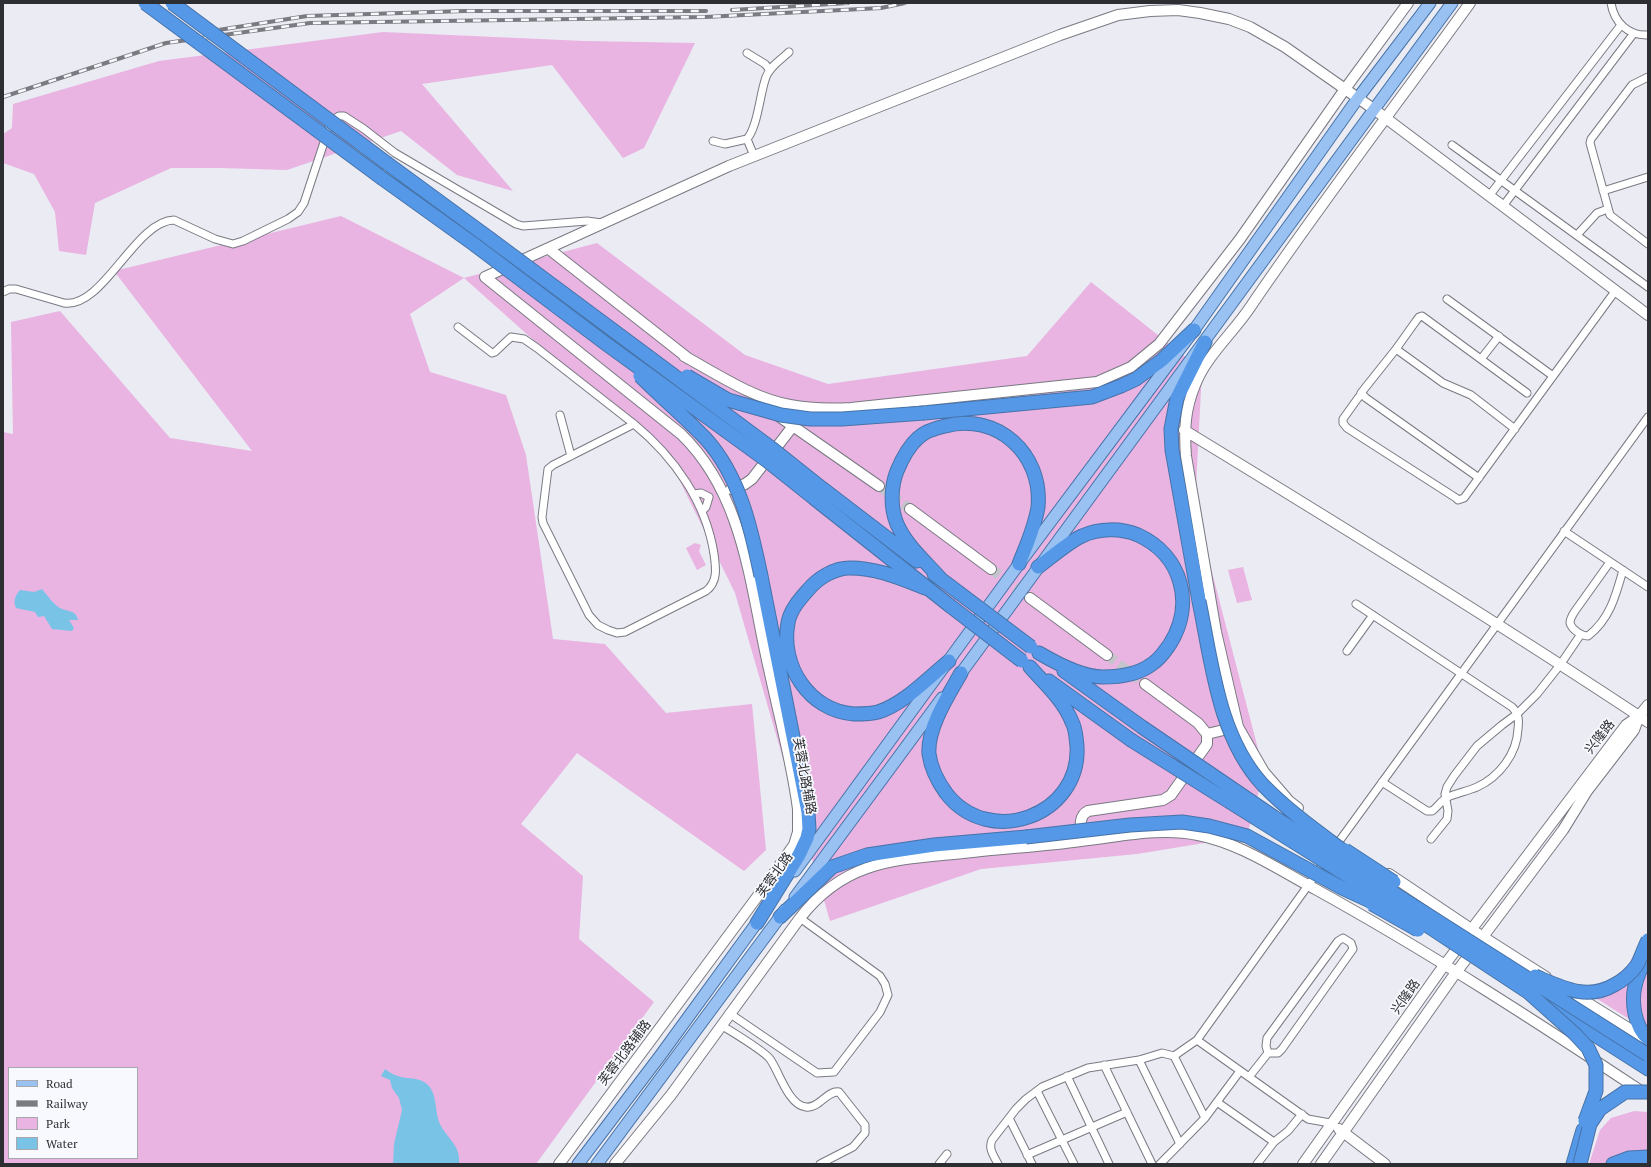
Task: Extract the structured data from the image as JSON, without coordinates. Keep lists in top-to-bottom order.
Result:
{
  "streets": {
    "main road": ["芙蓉北路"],
    "street": ["兴隆路", "芙蓉北路辅路"]
  },
  "legend": [
    "Road",
    "Railway",
    "Park",
    "Water"
  ]
}
